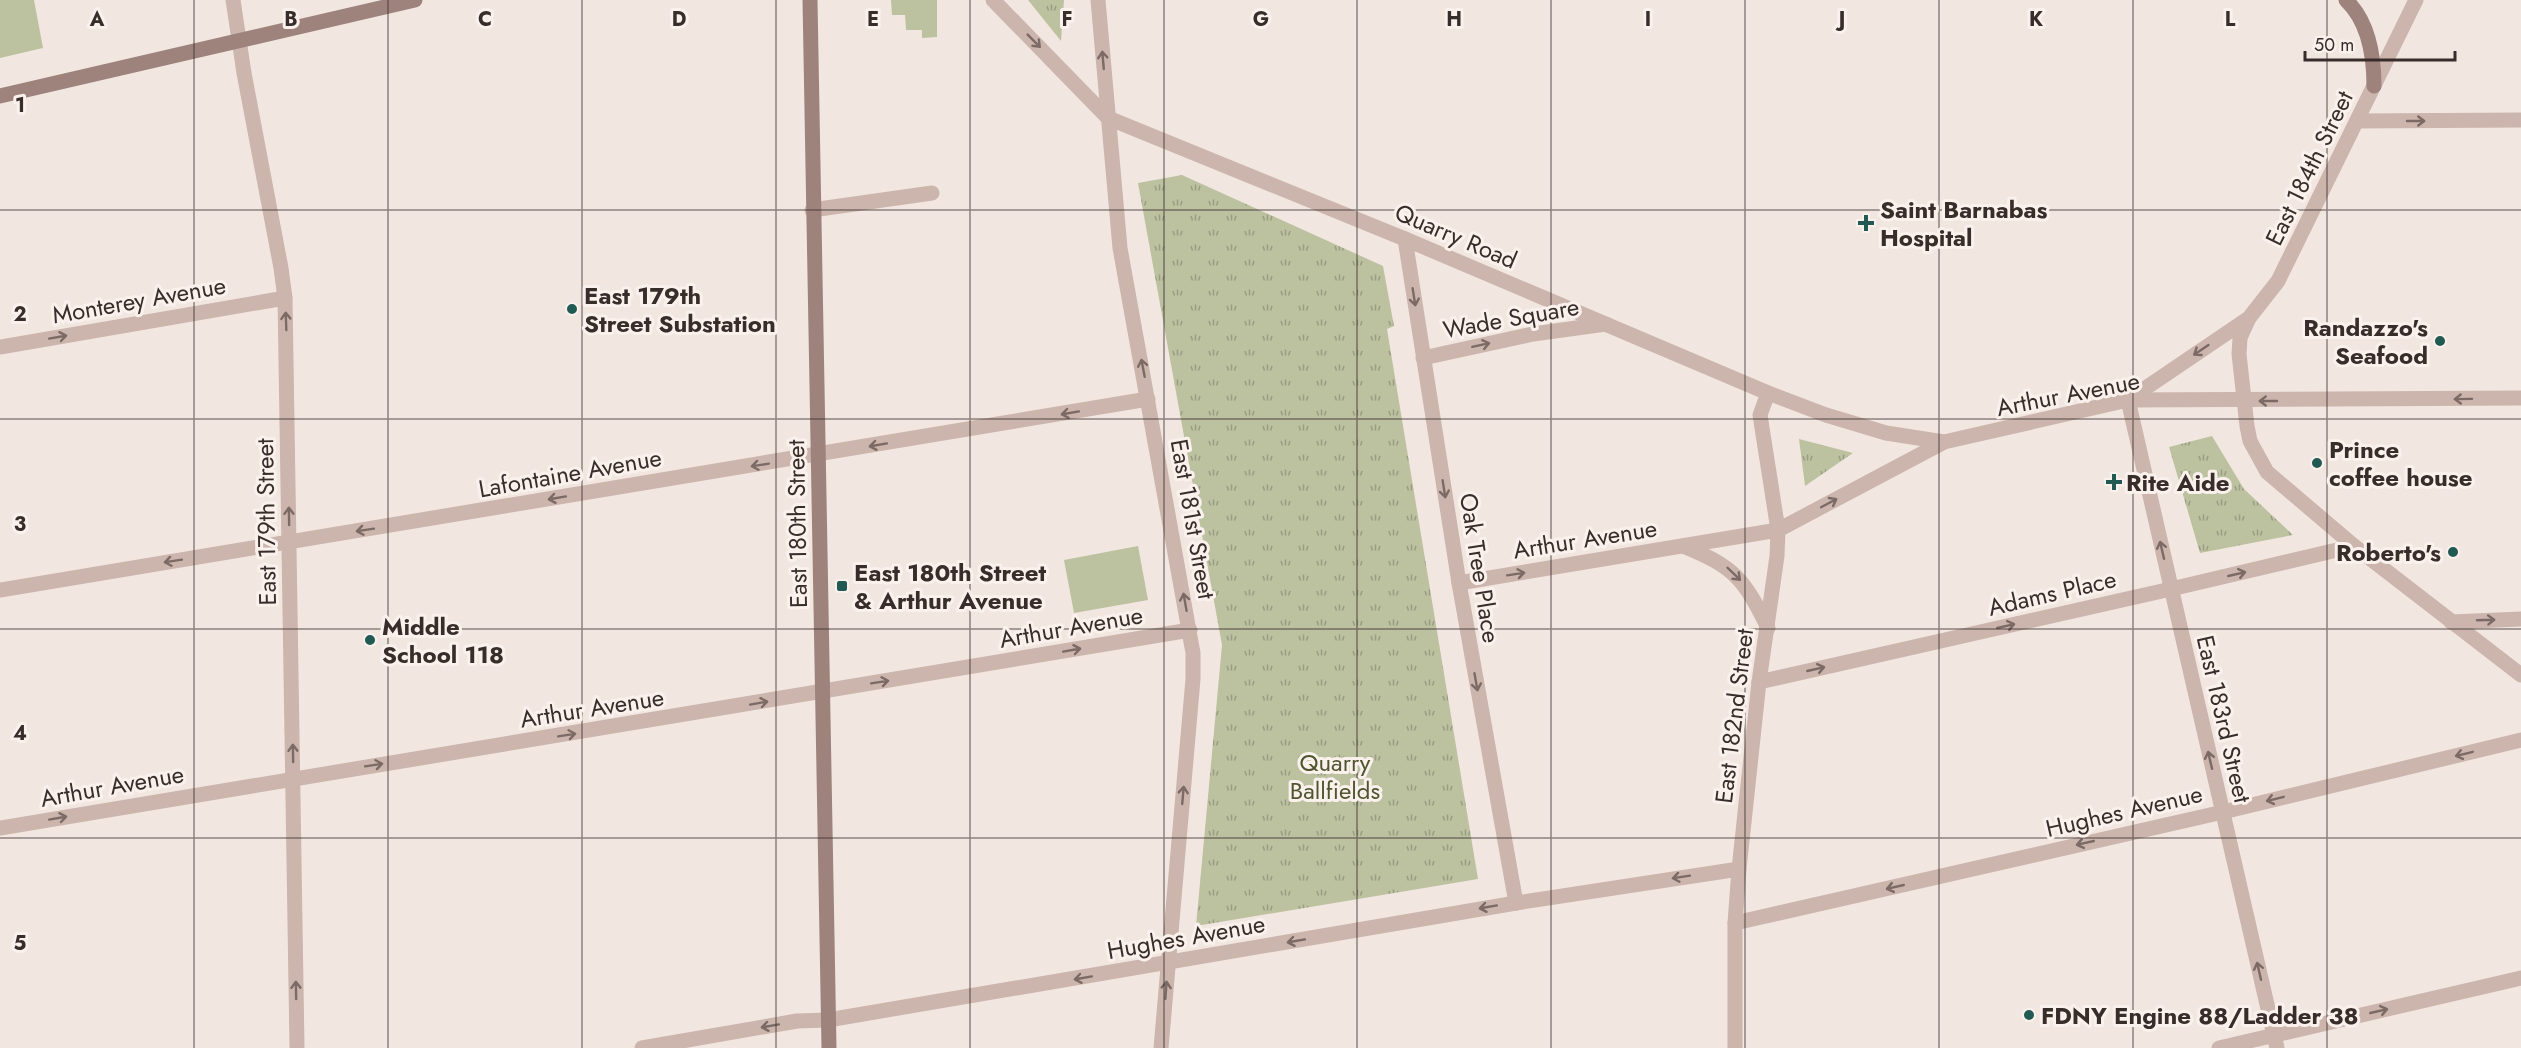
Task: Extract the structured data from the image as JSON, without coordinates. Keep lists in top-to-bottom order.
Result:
{
  "streets": {
    "main road": ["East 180th Street"],
    "street": [
      "East 184th Street",
      "Quarry Road",
      "Monterey Avenue",
      "Wade Square",
      "Arthur Avenue",
      "Lafontaine Avenue",
      "East 181st Street",
      "East 179th Street",
      "Oak Tree Place",
      "Adams Place",
      "East 182nd Street",
      "East 183rd Street",
      "Hughes Avenue"
    ]
  },
  "crossings": [
    ["East 184th Street", "Arthur Avenue"],
    ["East 184th Street", "Adams Place"],
    ["East 184th Street", "East 183rd Street"],
    ["Quarry Road", "Wade Square"],
    ["Quarry Road", "Arthur Avenue"],
    ["Quarry Road", "East 181st Street"],
    ["Quarry Road", "Oak Tree Place"],
    ["Quarry Road", "East 182nd Street"],
    ["Monterey Avenue", "East 179th Street"],
    ["Wade Square", "Oak Tree Place"],
    ["Arthur Avenue", "East 181st Street"],
    ["Arthur Avenue", "East 179th Street"],
    ["Arthur Avenue", "East 180th Street"],
    ["Arthur Avenue", "Oak Tree Place"],
    ["Arthur Avenue", "East 182nd Street"],
    ["Arthur Avenue", "East 183rd Street"],
    ["Lafontaine Avenue", "East 181st Street"],
    ["Lafontaine Avenue", "East 179th Street"],
    ["Lafontaine Avenue", "East 180th Street"],
    ["East 181st Street", "Hughes Avenue"],
    ["East 180th Street", "Hughes Avenue"],
    ["Oak Tree Place", "Hughes Avenue"],
    ["Adams Place", "East 182nd Street"],
    ["Adams Place", "East 183rd Street"],
    ["East 182nd Street", "Hughes Avenue"],
    ["East 183rd Street", "Hughes Avenue"]
  ],
  "one_way": [
    "Monterey Avenue",
    "Wade Square",
    "Lafontaine Avenue",
    "East 181st Street",
    "East 179th Street",
    "Oak Tree Place",
    "Adams Place",
    "East 183rd Street",
    "Hughes Avenue"
  ],
  "parks": ["Quarry Ballfields"],
  "places": {
    "health": ["Saint Barnabas Hospital", "Rite Aide"],
    "other": [
      "East 179th Street Substation",
      "Randazzo's Seafood",
      "Prince coffee house",
      "Roberto's",
      "Middle School 118",
      "FDNY Engine 88/Ladder 38"
    ],
    "transit": ["East 180th Street & Arthur Avenue"]
  },
  "scale_bar": "50 m",
  "grid": {
    "columns": [
      "A",
      "B",
      "C",
      "D",
      "E",
      "F",
      "G",
      "H",
      "I",
      "J",
      "K",
      "L"
    ],
    "rows": [
      "1",
      "2",
      "3",
      "4",
      "5"
    ]
  }
}
